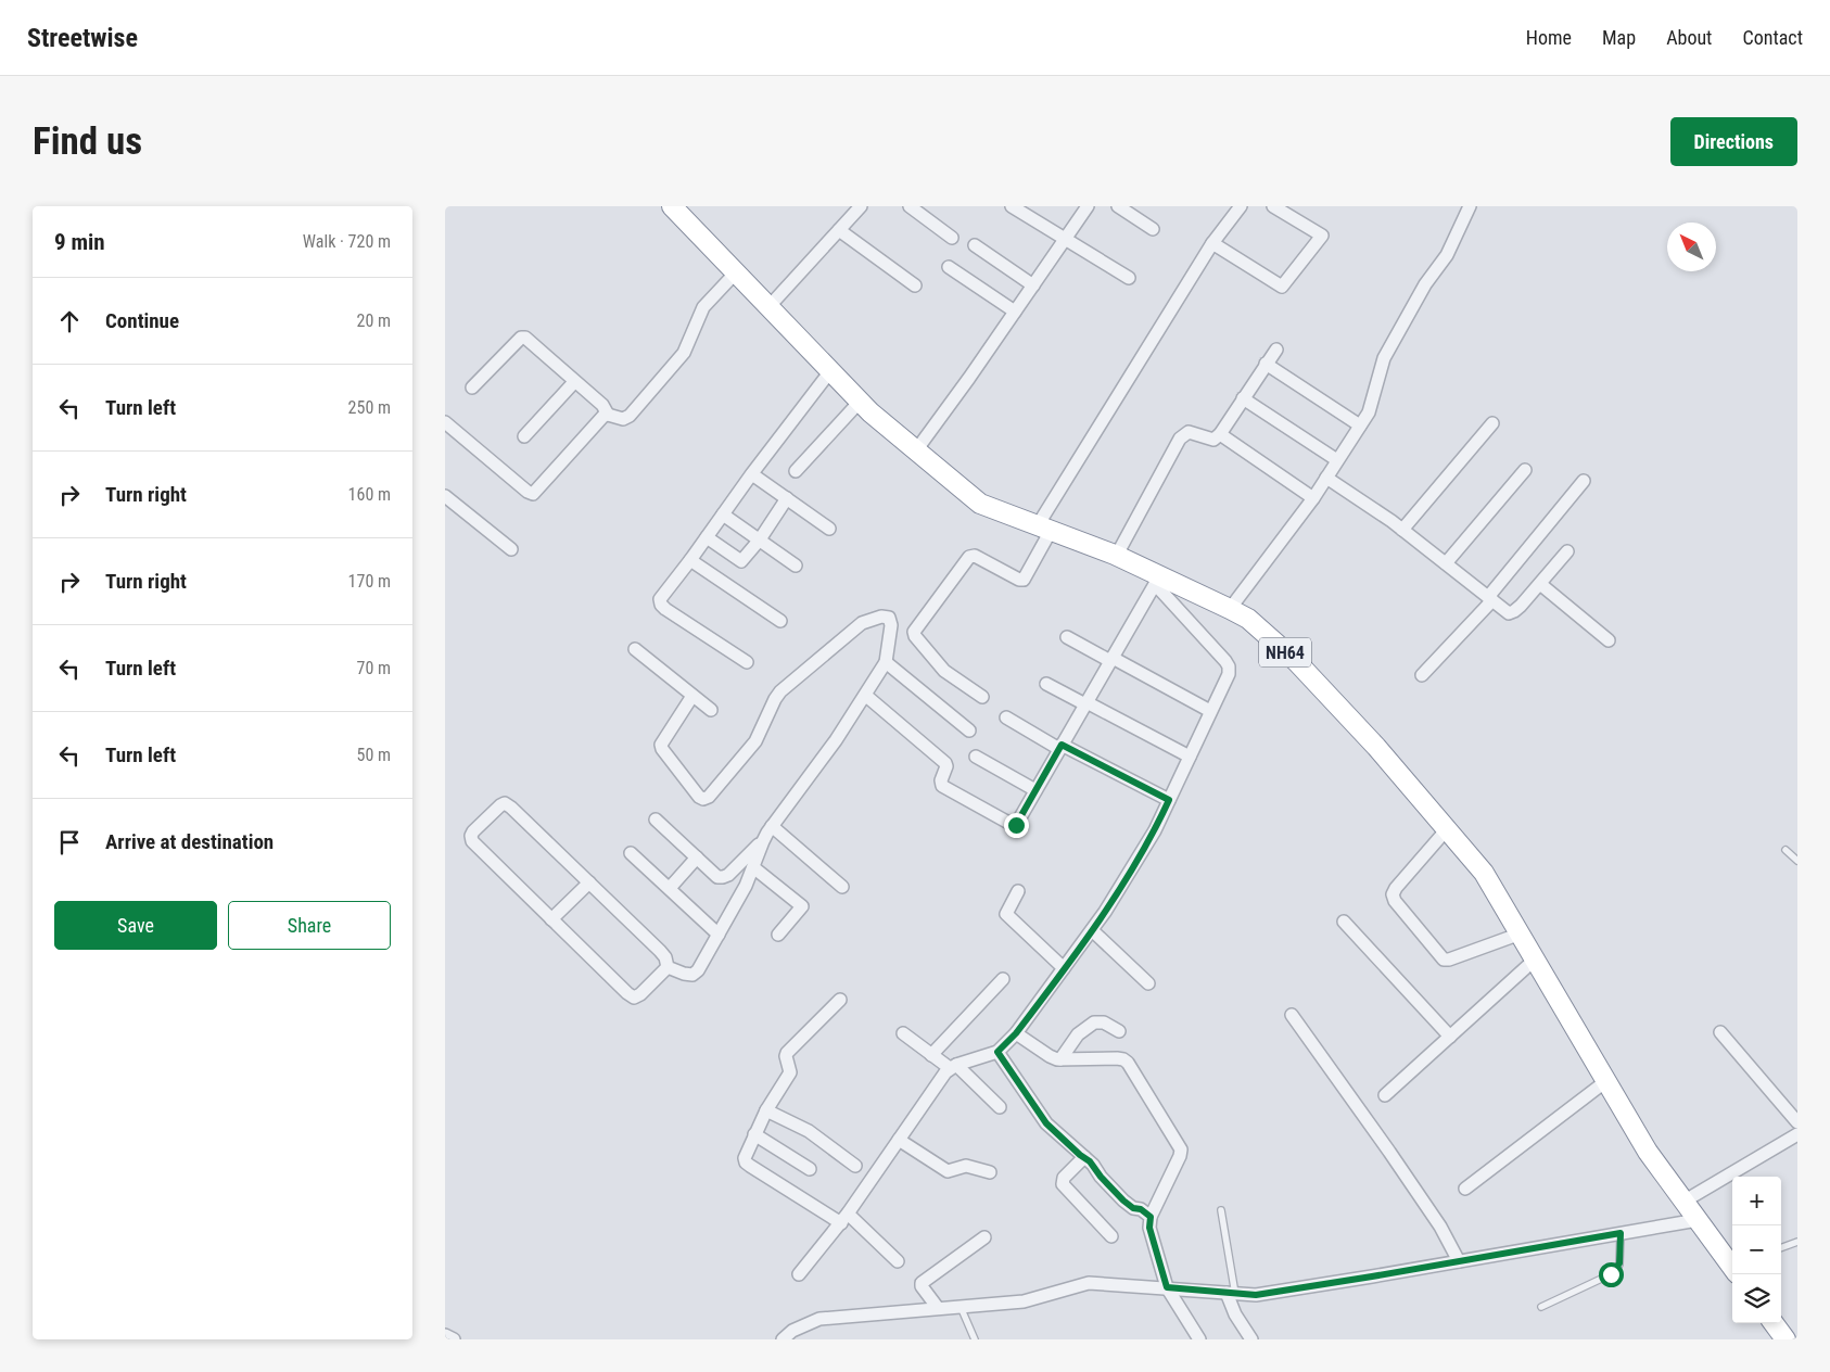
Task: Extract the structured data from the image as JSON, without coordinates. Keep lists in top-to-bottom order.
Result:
{
  "streets": {
    "highway": ["NH64"]
  },
  "north": "top left",
  "page": {
    "header": "Streetwise",
    "nav": [
      "Home",
      "Map",
      "About",
      "Contact"
    ],
    "buttons": [
      "Directions",
      ["Save", "Share"]
    ],
    "title": "Find us",
    "heading": ["9 min", "Walk · 720 m"],
    "list": [
      ["Continue", "20 m"],
      ["Turn left", "250 m"],
      ["Turn right", "160 m"],
      ["Turn right", "170 m"],
      ["Turn left", "70 m"],
      ["Turn left", "50 m"],
      "Arrive at destination"
    ],
    "map_buttons": ["+", "−"]
  }
}
